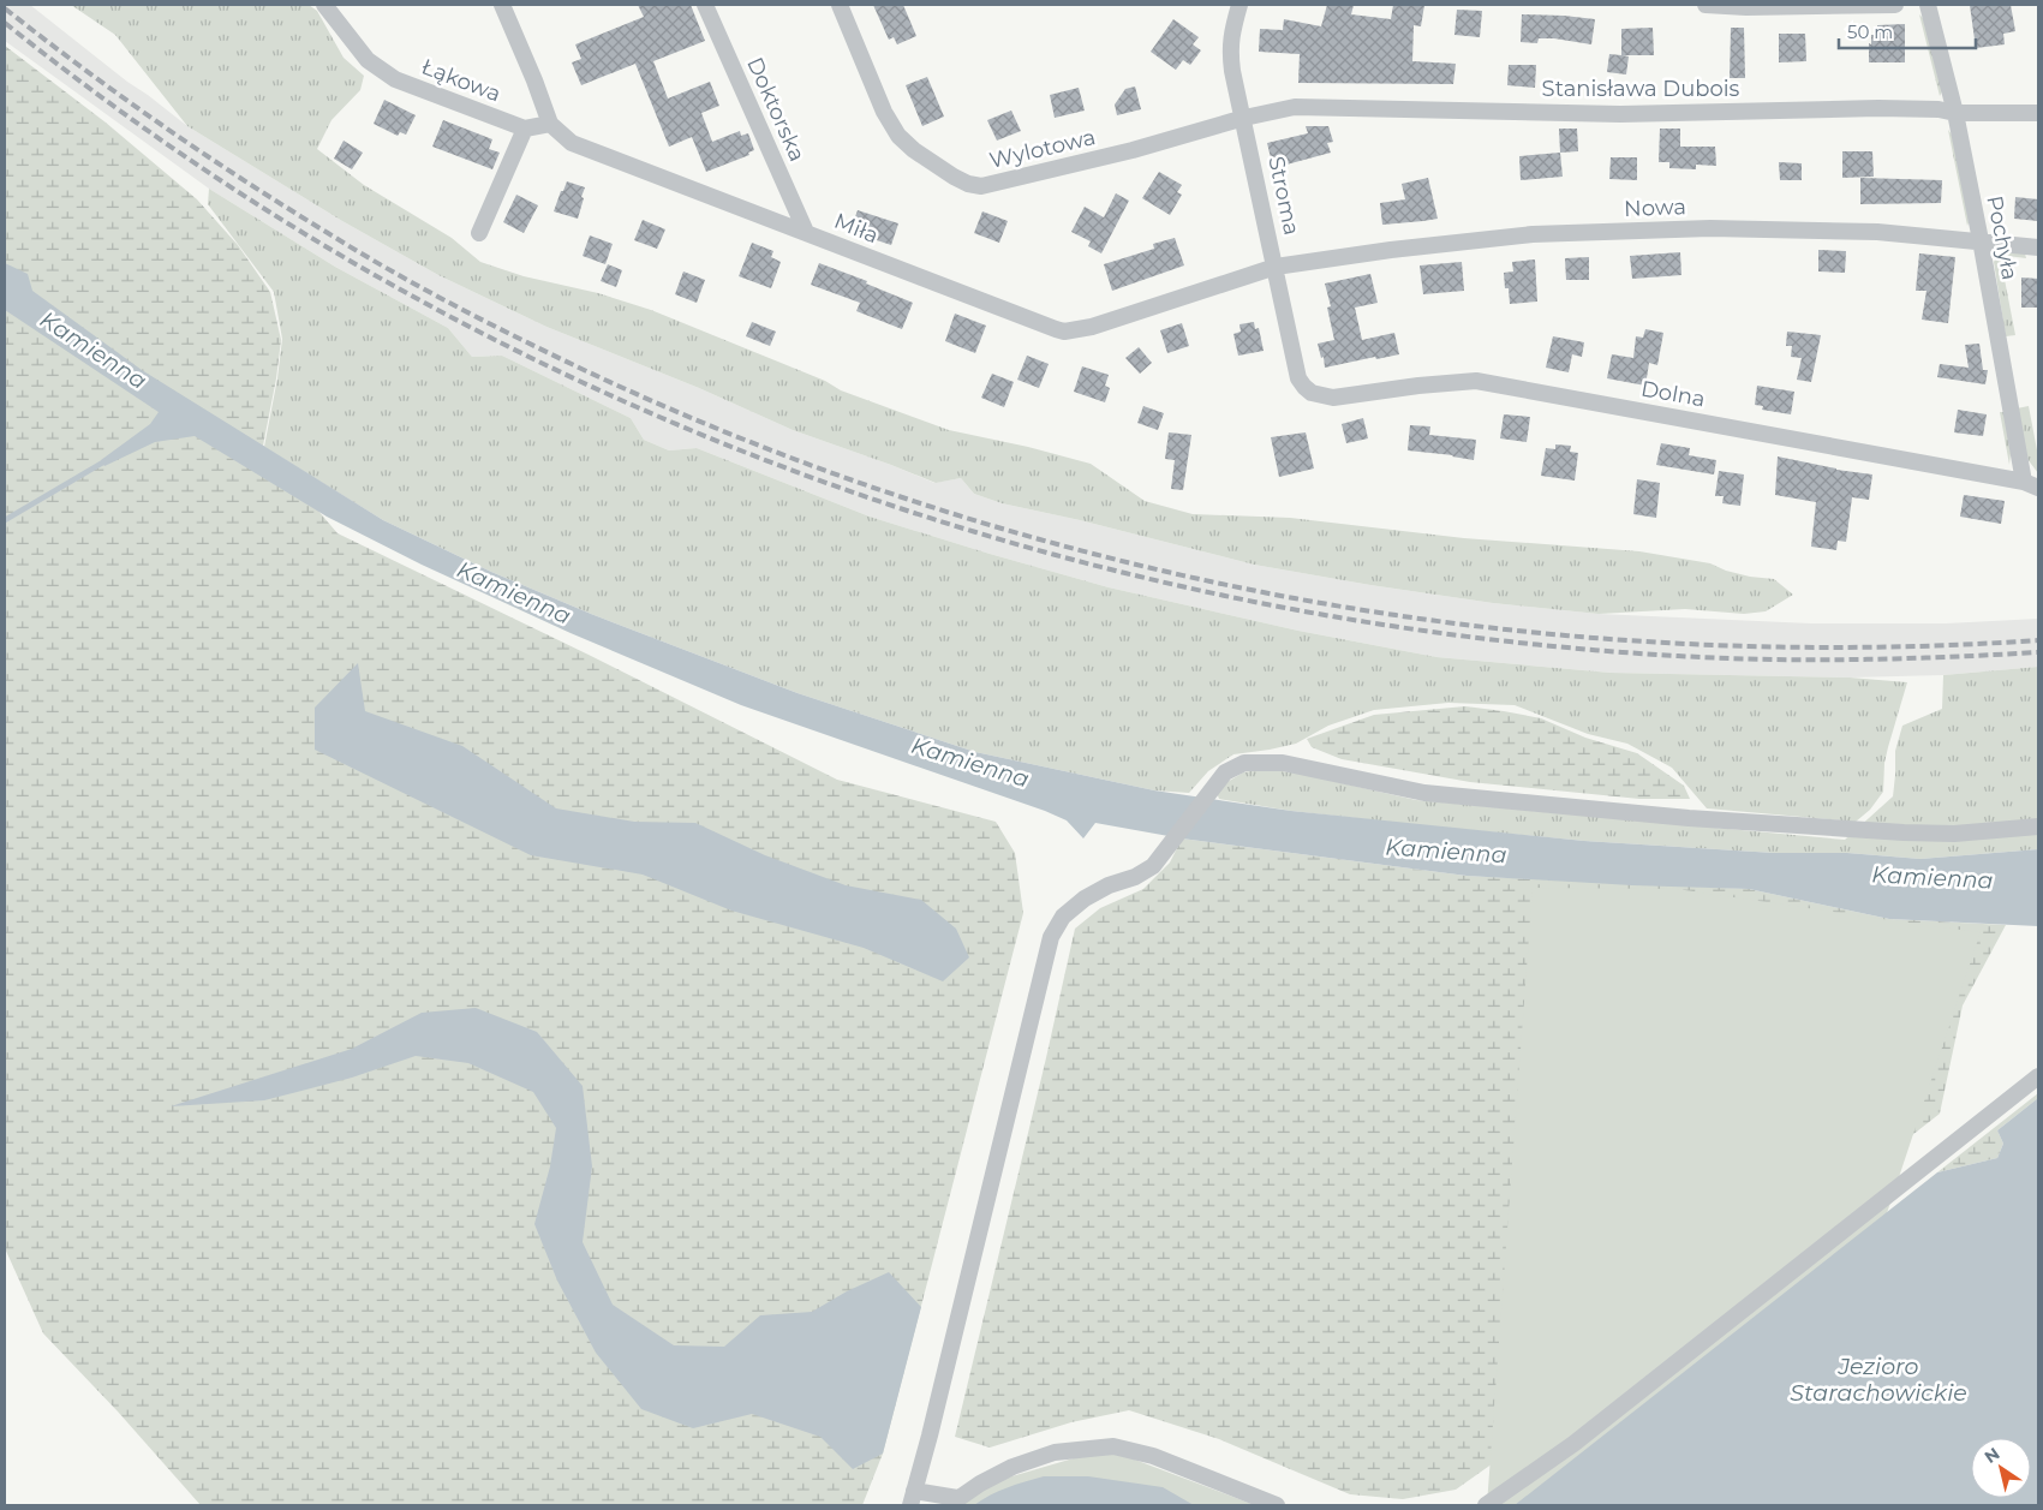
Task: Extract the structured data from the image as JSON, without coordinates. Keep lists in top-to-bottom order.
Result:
{
  "streets": {
    "street": [
      "Łąkowa",
      "Stanisława Dubois",
      "Doktorska",
      "Wylotowa",
      "Stroma",
      "Nowa",
      "Miła",
      "Pochyła",
      "Dolna"
    ]
  },
  "crossings": [
    ["Stanisława Dubois", "Wylotowa"],
    ["Stanisława Dubois", "Stroma"],
    ["Stanisława Dubois", "Pochyła"],
    ["Doktorska", "Miła"],
    ["Wylotowa", "Stroma"],
    ["Stroma", "Nowa"],
    ["Stroma", "Miła"],
    ["Stroma", "Dolna"],
    ["Nowa", "Miła"],
    ["Nowa", "Pochyła"],
    ["Pochyła", "Dolna"]
  ],
  "water": ["Kamienna", "Jezioro Starachowickie"],
  "scale_bar": "50 m",
  "north": "top left"
}
